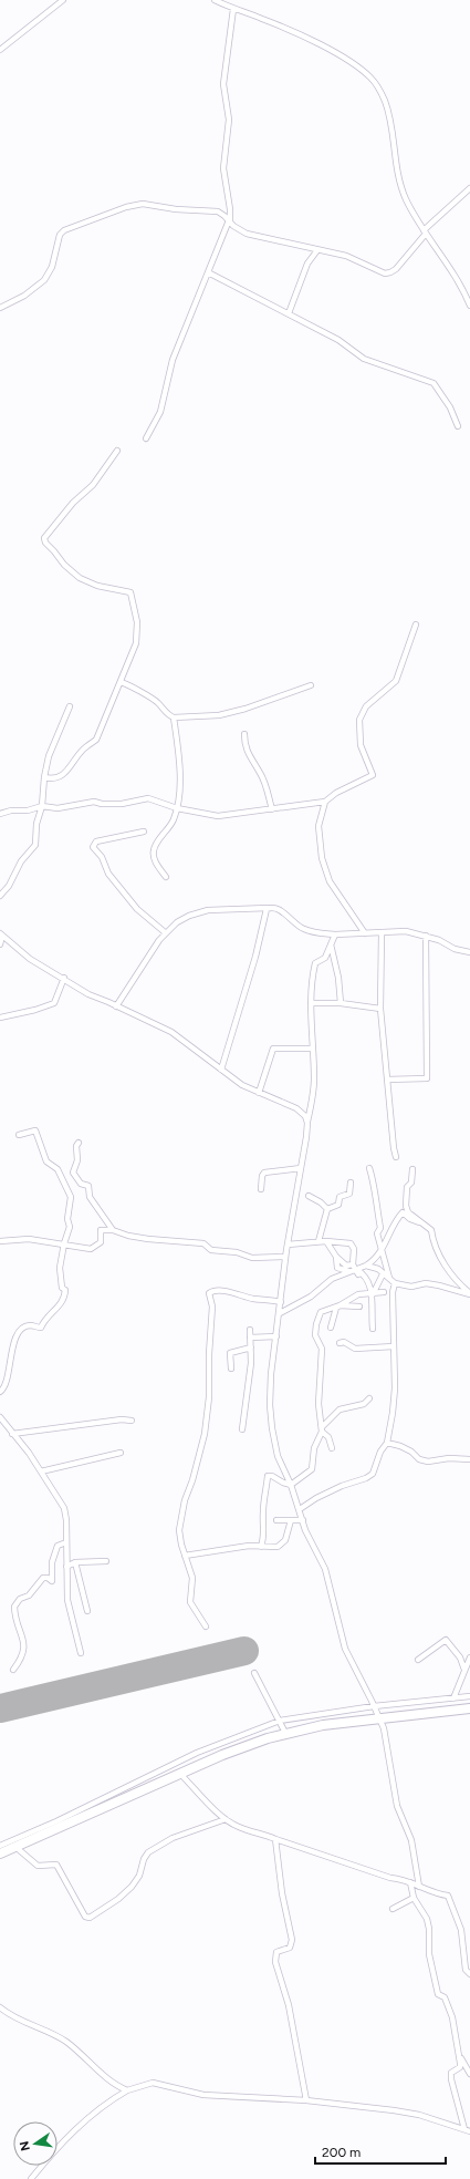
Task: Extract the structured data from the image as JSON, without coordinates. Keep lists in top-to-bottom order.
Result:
{
  "scale_bar": "200 m",
  "north": "left"
}
